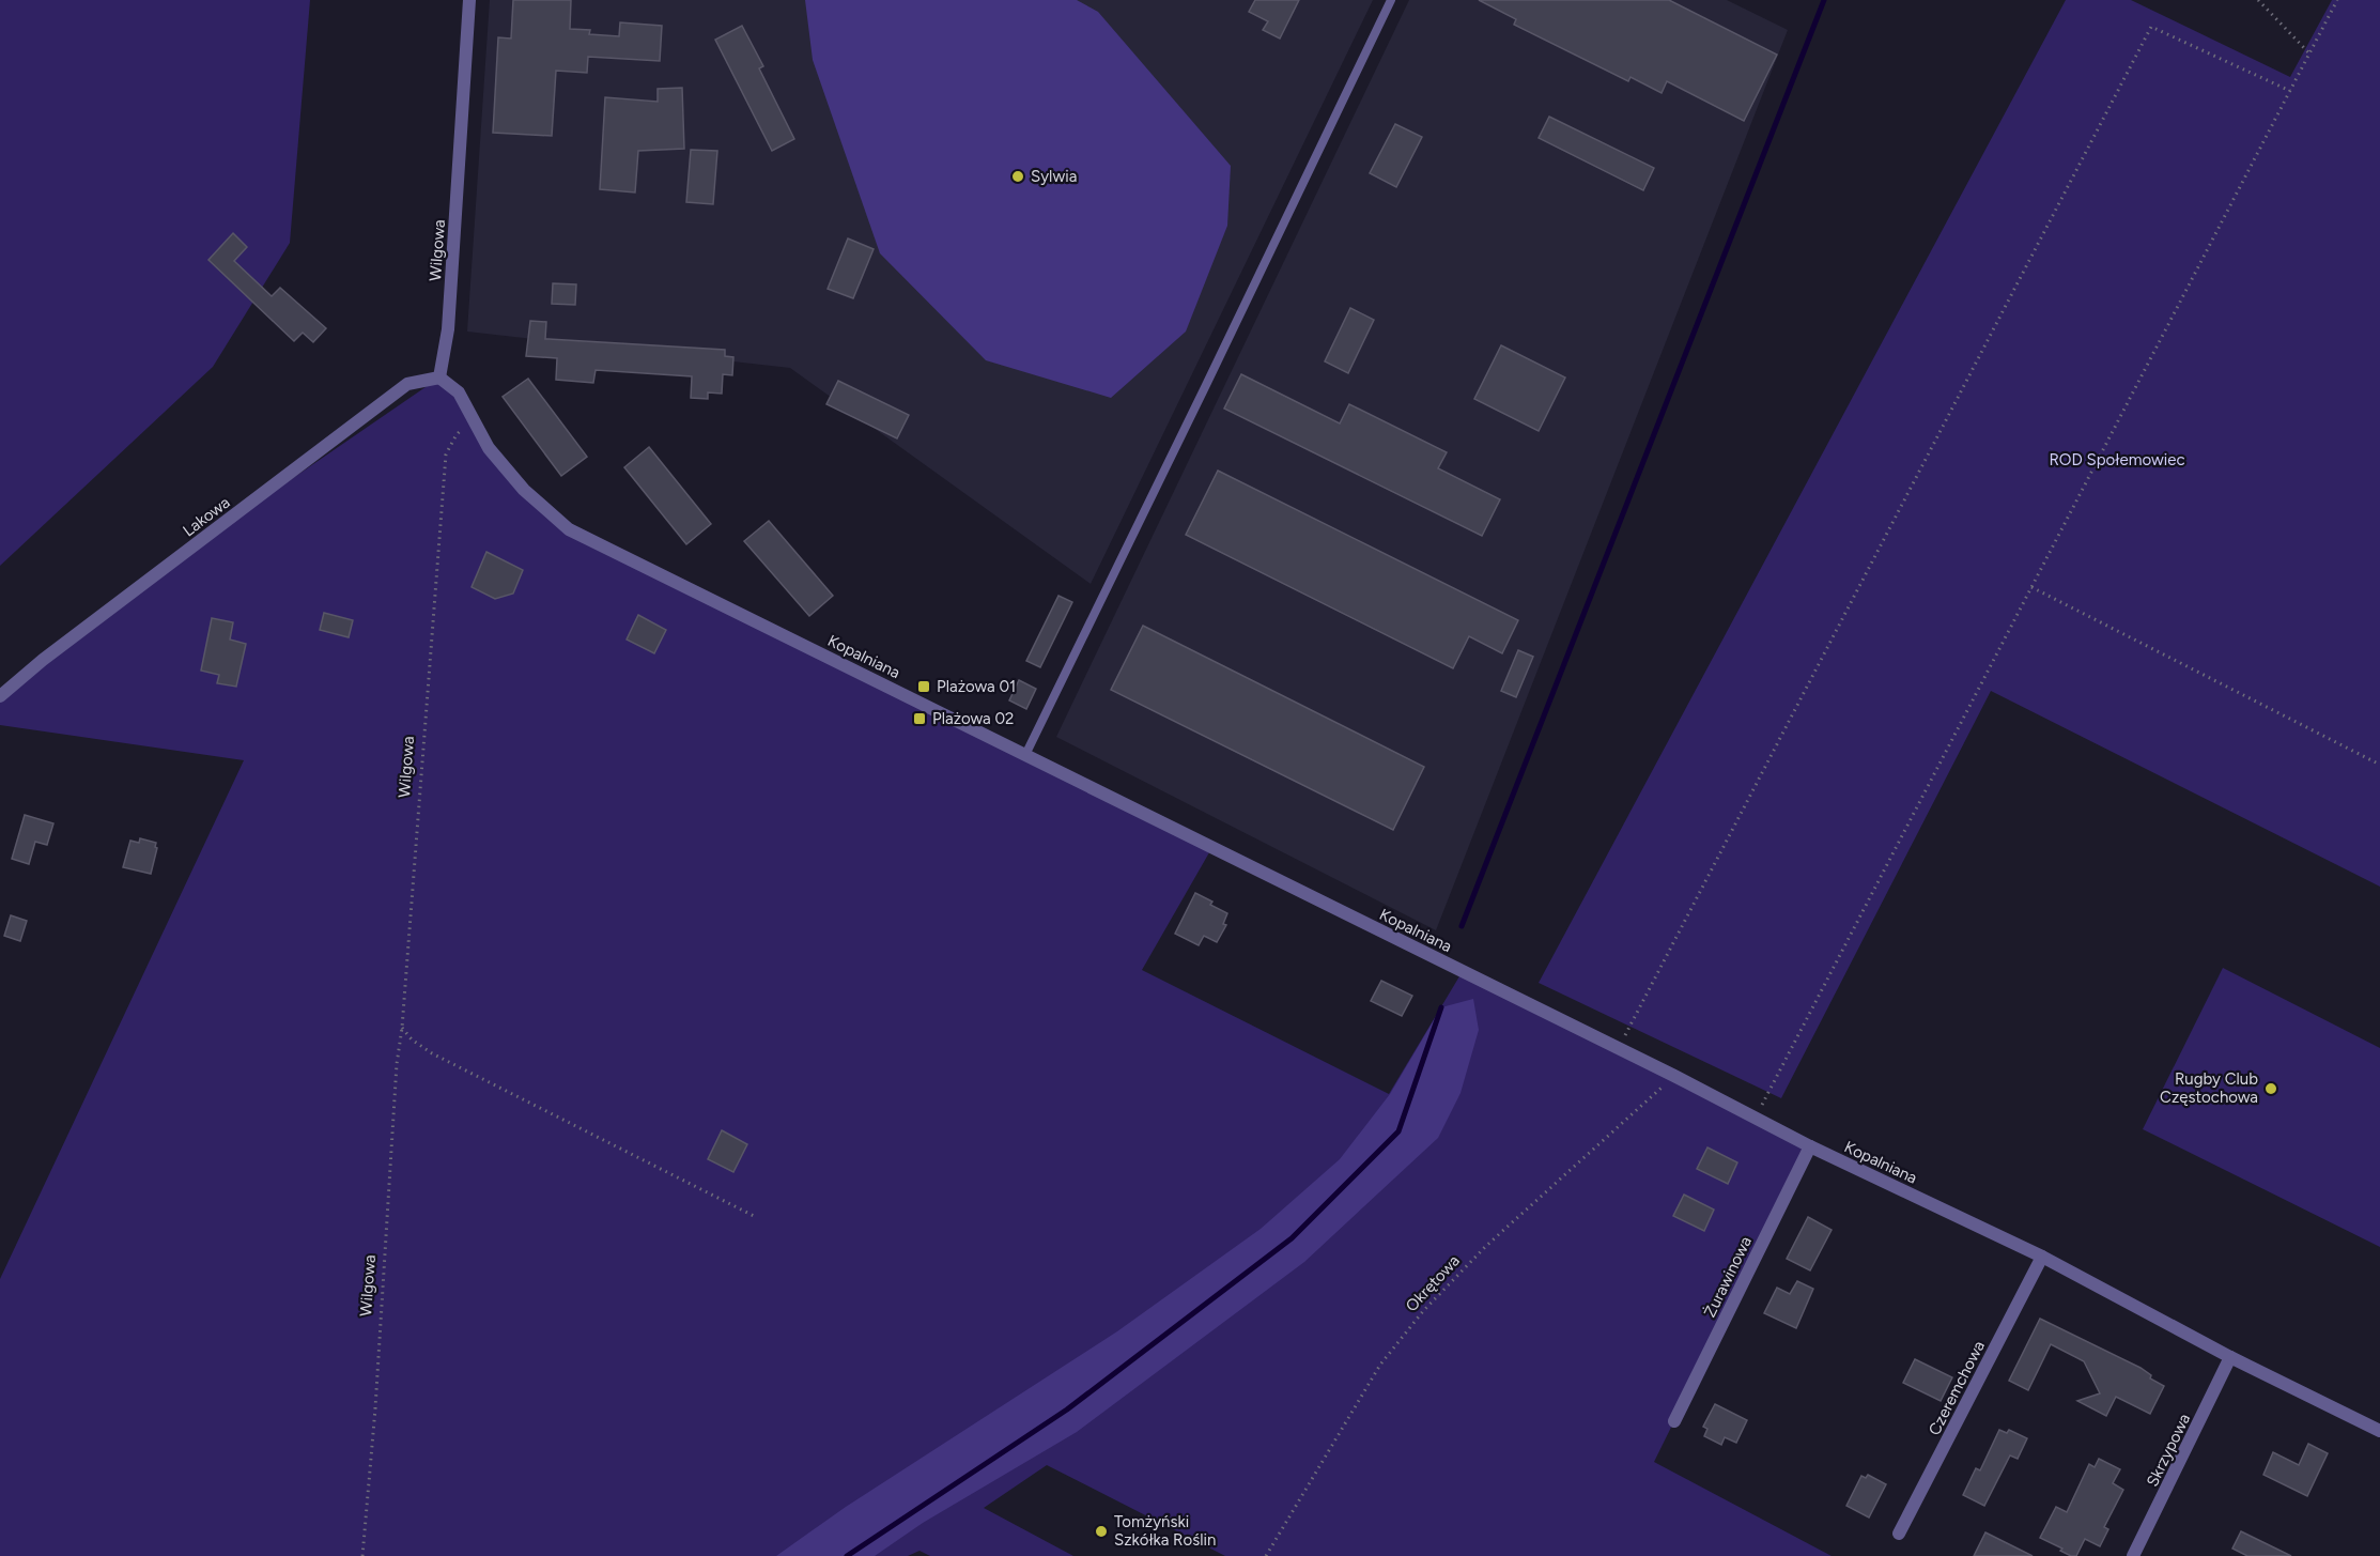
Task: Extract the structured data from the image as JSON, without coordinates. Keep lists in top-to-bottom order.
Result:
{
  "streets": {
    "street": [
      "Wilgowa",
      "Lakowa",
      "Kopalniana",
      "Żurawinowa",
      "Czeremchowa",
      "Skrzypowa"
    ],
    "path": ["Okrętowa"]
  },
  "crossings": [
    ["Wilgowa", "Lakowa"],
    ["Wilgowa", "Kopalniana"],
    ["Kopalniana", "Żurawinowa"],
    ["Kopalniana", "Okrętowa"],
    ["Kopalniana", "Czeremchowa"],
    ["Kopalniana", "Skrzypowa"]
  ],
  "parks": ["ROD Społemowiec"],
  "places": {
    "other": ["Sylwia", "Rugby Club Częstochowa", "Tomżyński Szkółka Roślin"],
    "transit": ["Plażowa 01", "Plażowa 02"]
  }
}
